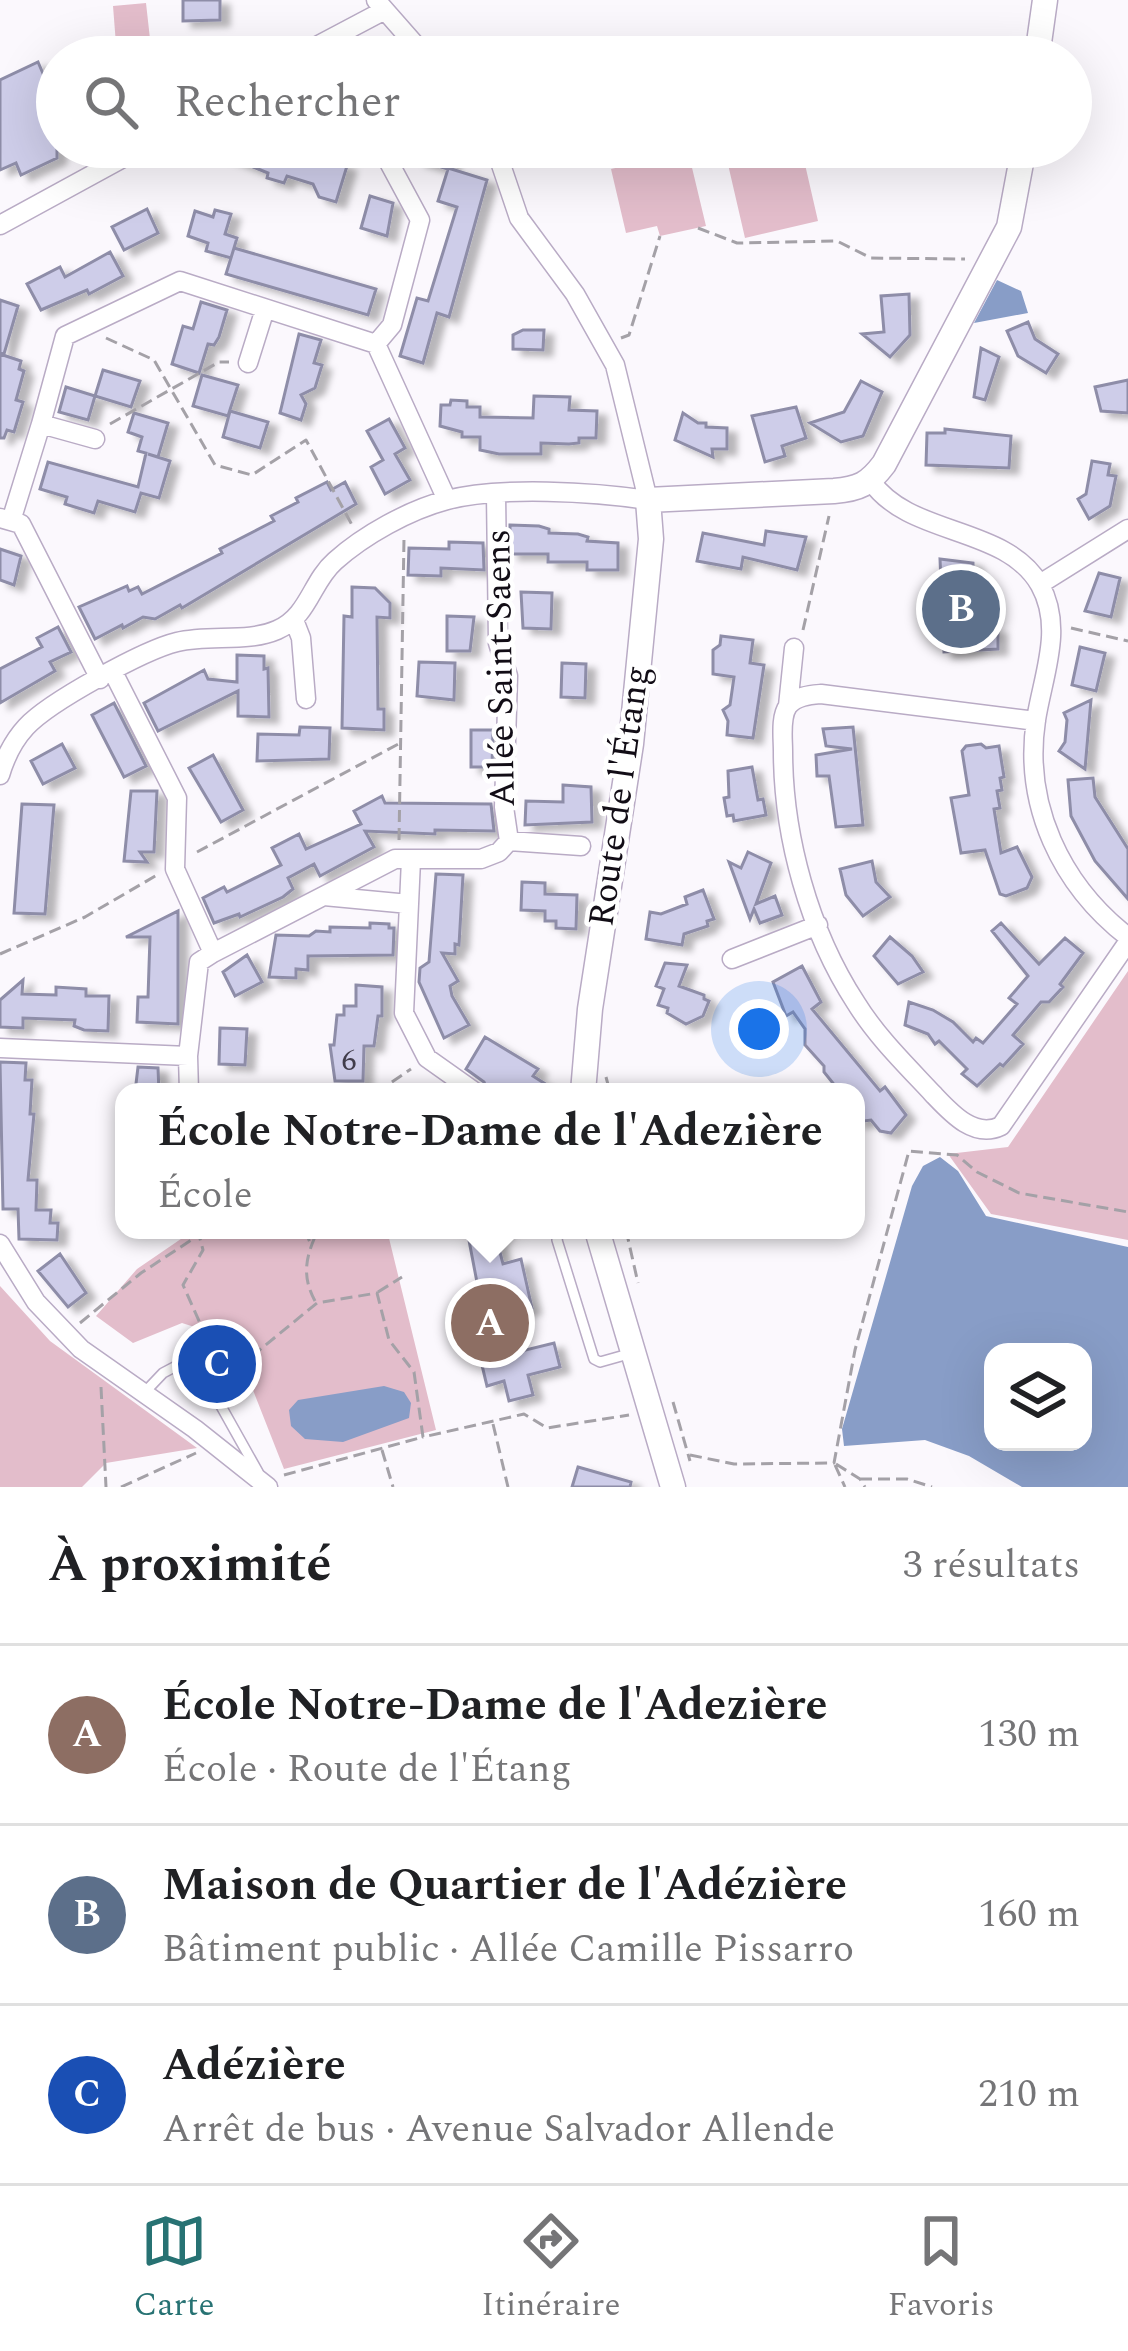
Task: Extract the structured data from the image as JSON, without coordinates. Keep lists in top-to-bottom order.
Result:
{
  "streets": {
    "street": ["Allée Saint-Saens", "Route de l'Étang"]
  },
  "house_numbers": ["6"],
  "page": {
    "search": "Rechercher",
    "pins": ["B", "A", "C"],
    "popup": ["École Notre-Dame de l'Adezière", "École"],
    "heading": ["À proximité", "3 résultats"],
    "list": [
      {
        "mark": "A",
        "name": "École Notre-Dame de l'Adezière",
        "note": "École · Route de l'Étang",
        "value": "130 m"
      },
      {
        "mark": "B",
        "name": "Maison de Quartier de l'Adézière",
        "note": "Bâtiment public · Allée Camille Pissarro",
        "value": "160 m"
      },
      {
        "mark": "C",
        "name": "Adézière",
        "note": "Arrêt de bus · Avenue Salvador Allende",
        "value": "210 m"
      }
    ],
    "nav": ["Carte", "Itinéraire", "Favoris"]
  }
}
